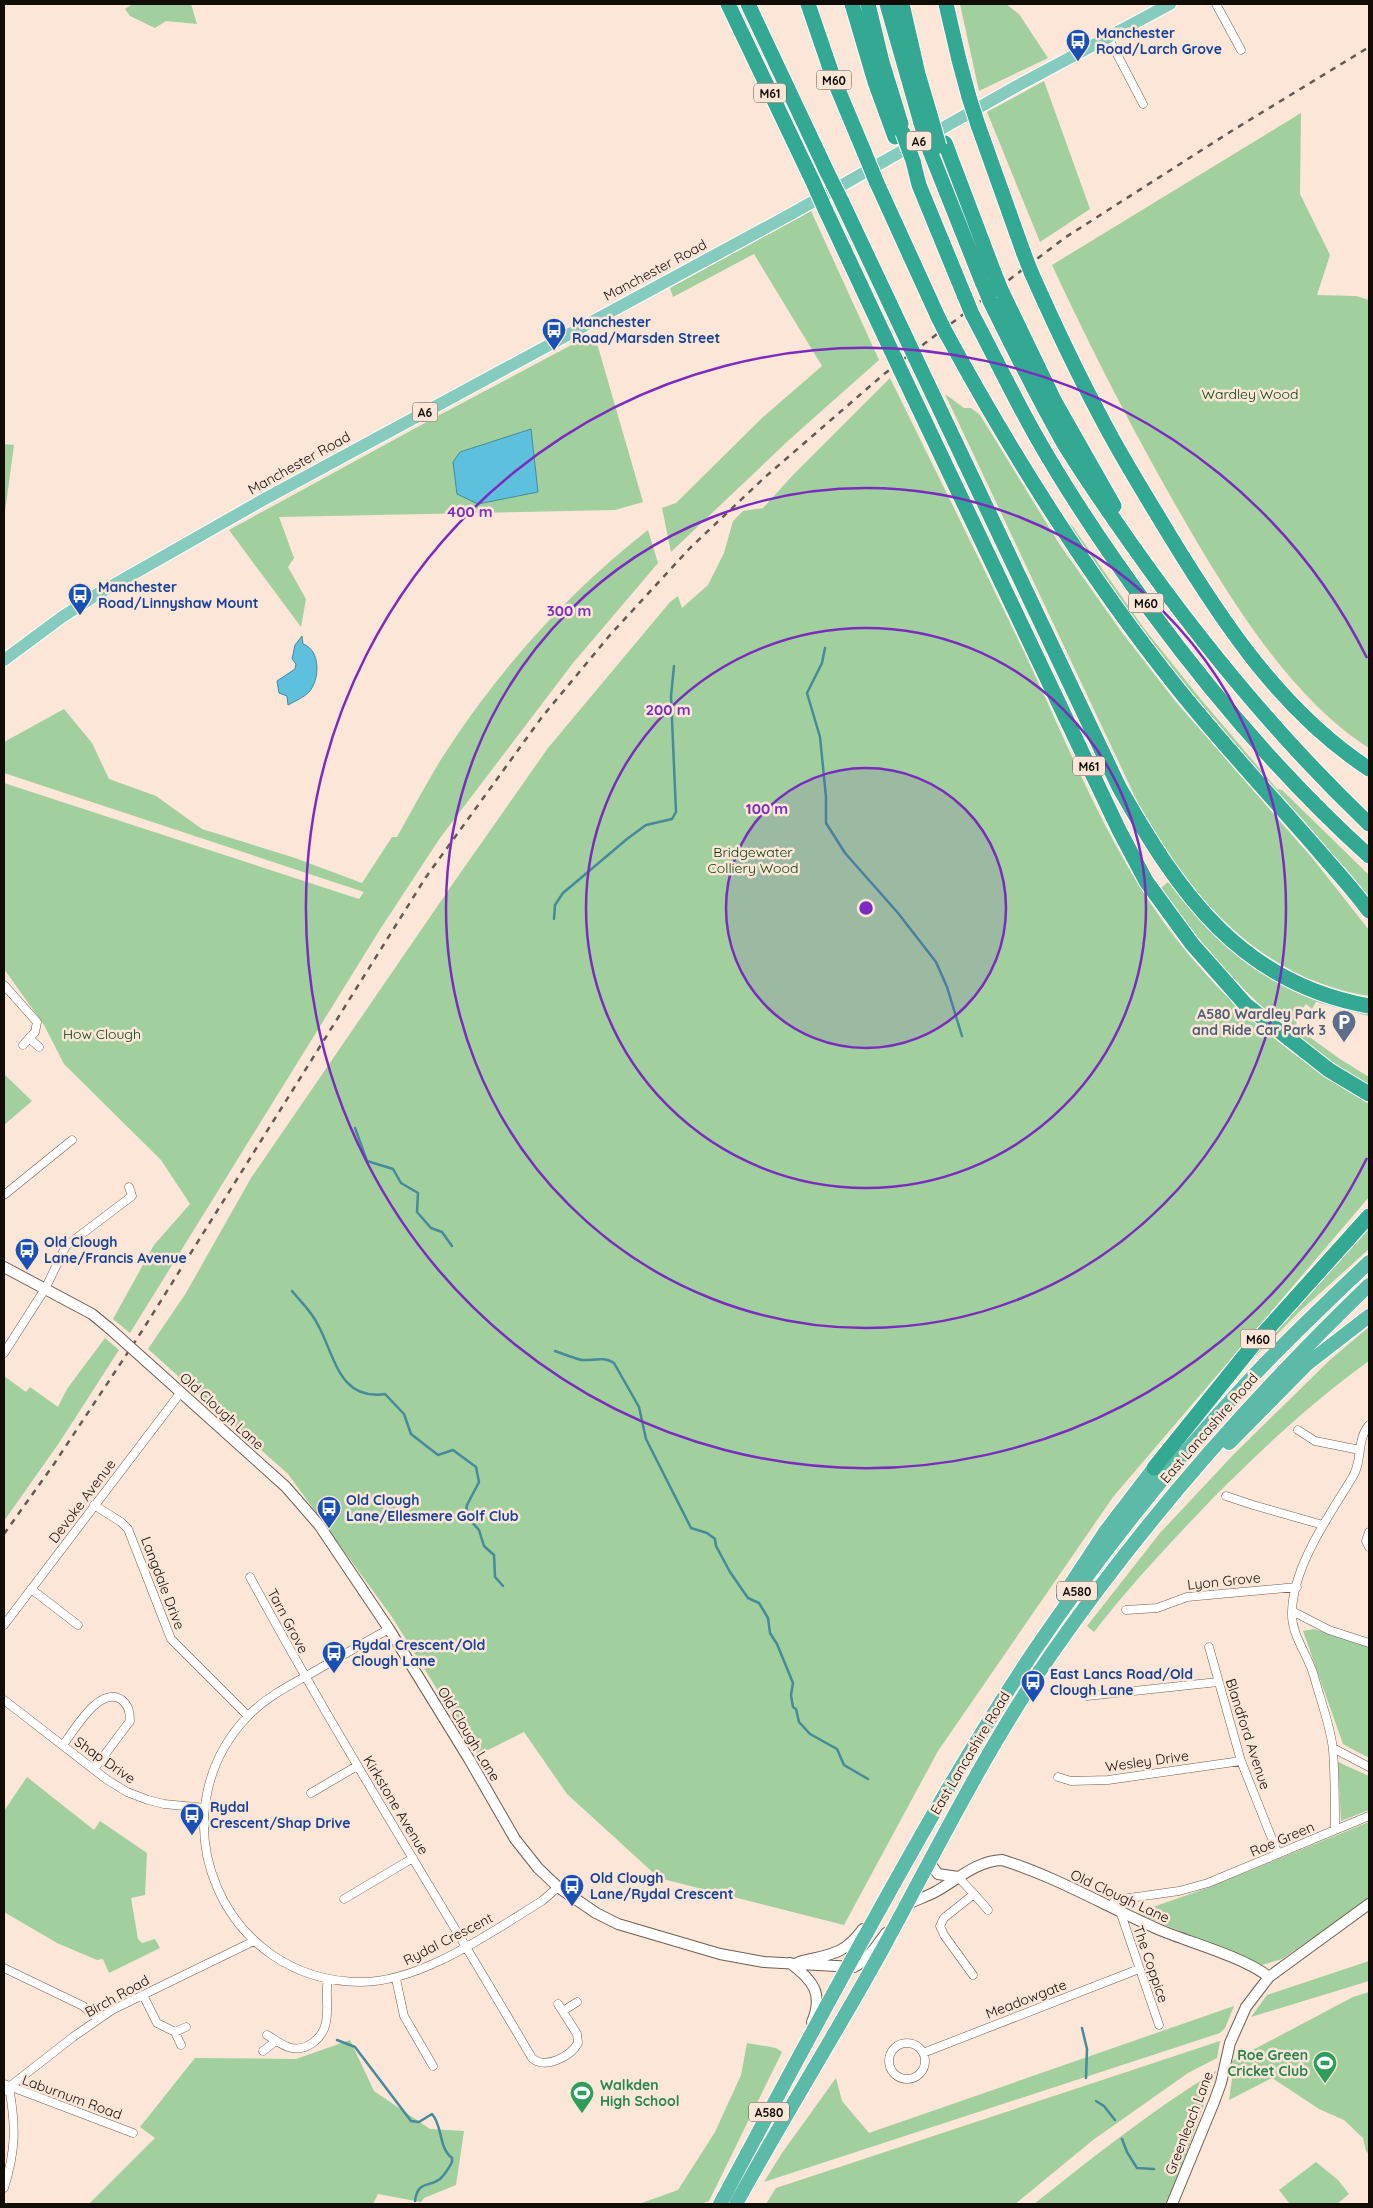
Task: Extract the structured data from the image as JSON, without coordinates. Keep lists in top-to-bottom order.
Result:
{
  "streets": {
    "highway": [
      "M60",
      "M61",
      "East Lancashire Road",
      "A580"
    ],
    "main road": ["A6", "Manchester Road"],
    "street": [
      "Old Clough Lane",
      "Devoke Avenue",
      "Lyon Grove",
      "Langdale Drive",
      "Tarn Grove",
      "Blandford Avenue",
      "Shap Drive",
      "Wesley Drive",
      "Kirkstone Avenue",
      "Roe Green",
      "Rydal Crescent",
      "The Coppice",
      "Birch Road",
      "Meadowgate",
      "Laburnum Road",
      "Greenleach Lane"
    ]
  },
  "crossings": [
    ["Old Clough Lane", "East Lancashire Road"],
    ["Old Clough Lane", "Devoke Avenue"],
    ["Old Clough Lane", "Roe Green"],
    ["Old Clough Lane", "Rydal Crescent"],
    ["Old Clough Lane", "The Coppice"],
    ["Old Clough Lane", "Greenleach Lane"],
    ["Devoke Avenue", "Langdale Drive"],
    ["Lyon Grove", "Roe Green"],
    ["Langdale Drive", "Rydal Crescent"],
    ["Tarn Grove", "Kirkstone Avenue"],
    ["Tarn Grove", "Rydal Crescent"],
    ["Blandford Avenue", "Wesley Drive"],
    ["Blandford Avenue", "Roe Green"],
    ["Shap Drive", "Rydal Crescent"],
    ["Kirkstone Avenue", "Rydal Crescent"],
    ["Roe Green", "The Coppice"],
    ["Rydal Crescent", "Birch Road"],
    ["The Coppice", "Meadowgate"],
    ["Birch Road", "Laburnum Road"]
  ],
  "parks": ["Wardley Wood", "Bridgewater Colliery Wood", "How Clough"],
  "places": {
    "bus stop": [
      "Manchester Road/Larch Grove",
      "Manchester Road/Marsden Street",
      "Manchester Road/Linnyshaw Mount",
      "Old Clough Lane/Francis Avenue",
      "Old Clough Lane/Ellesmere Golf Club",
      "Rydal Crescent/Old Clough Lane",
      "East Lancs Road/Old Clough Lane",
      "Rydal Crescent/Shap Drive",
      "Old Clough Lane/Rydal Crescent"
    ],
    "parking": ["A580 Wardley Park and Ride Car Park 3"],
    "sports": ["Roe Green Cricket Club", "Walkden High School"]
  },
  "rings": [
    "400 m",
    "300 m",
    "200 m",
    "100 m"
  ]
}
